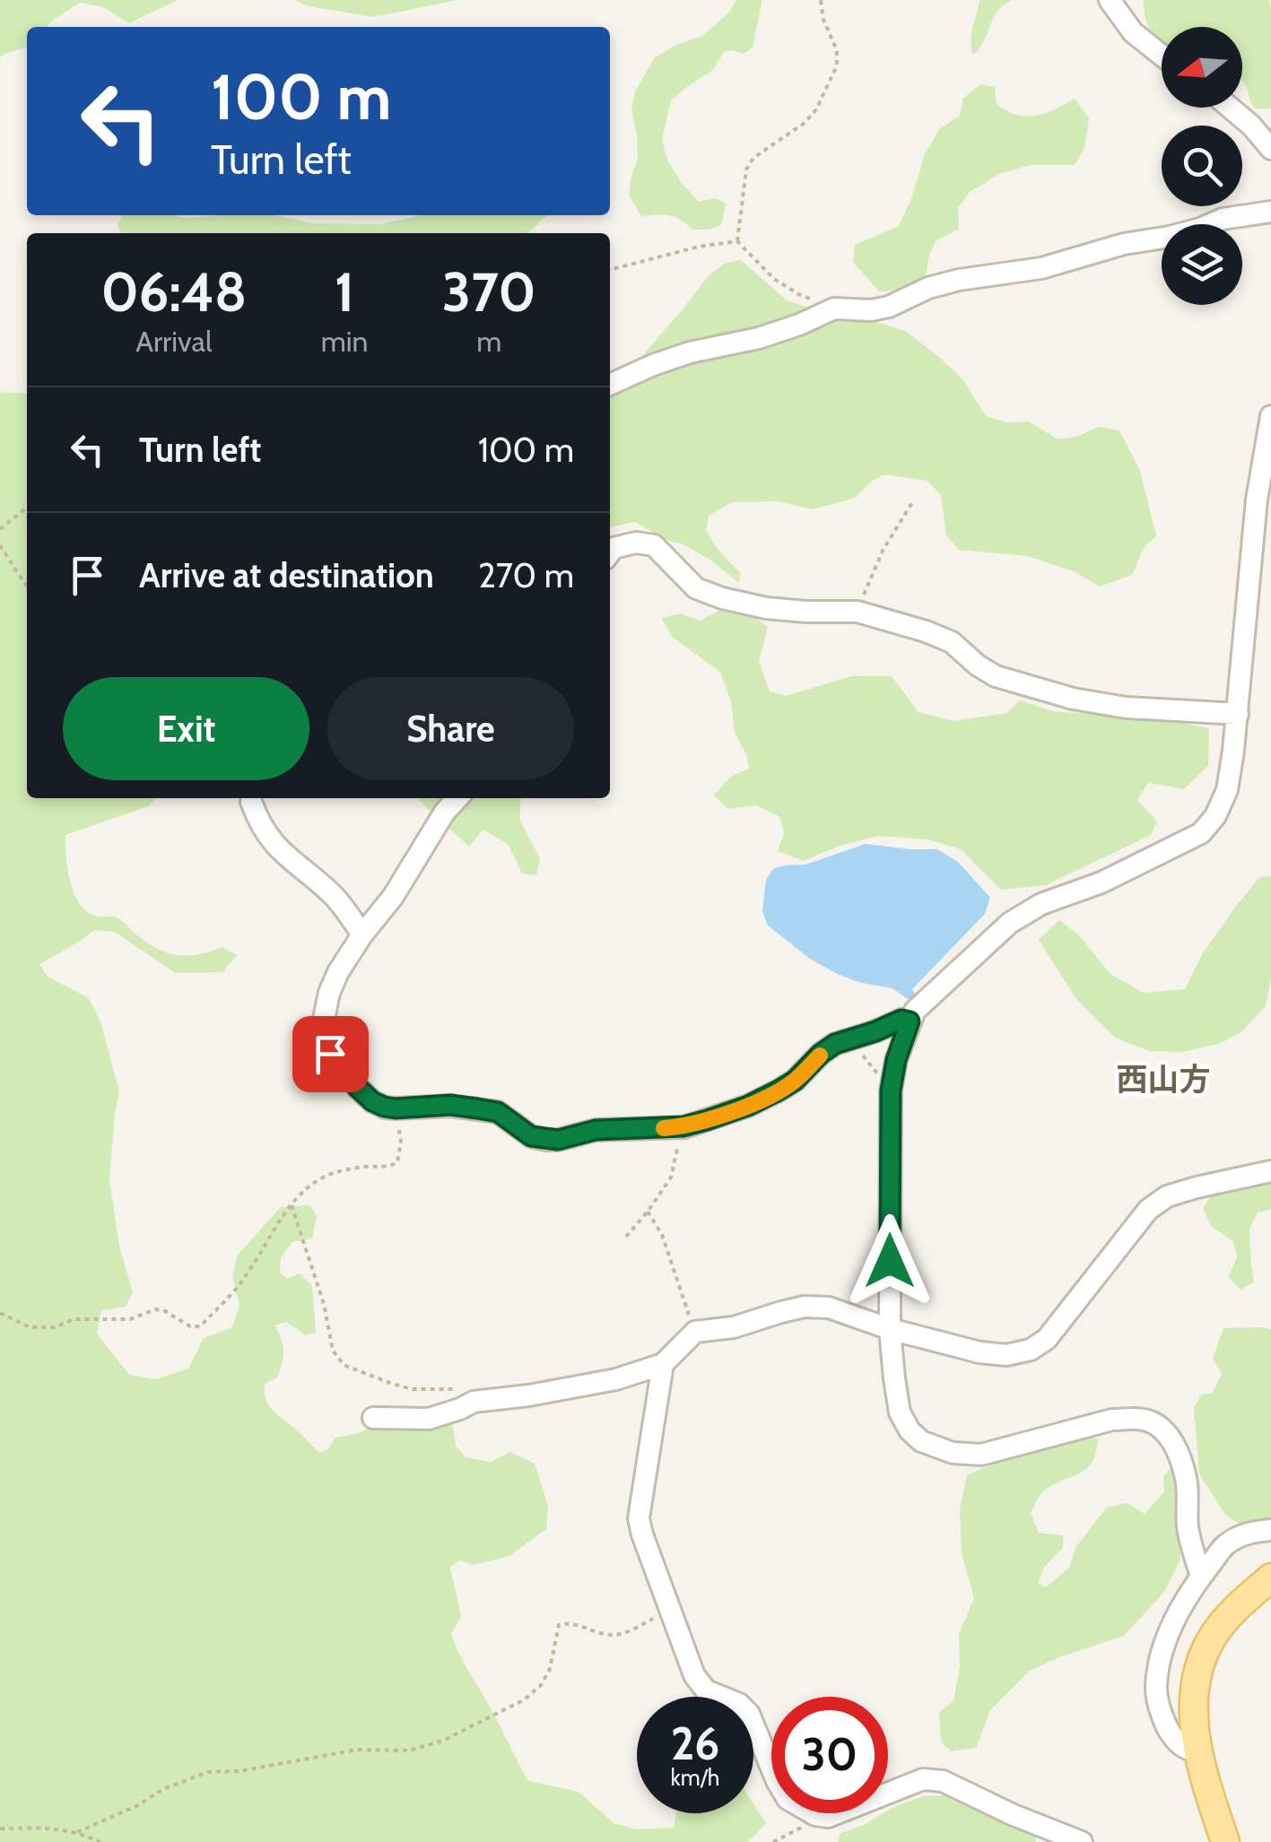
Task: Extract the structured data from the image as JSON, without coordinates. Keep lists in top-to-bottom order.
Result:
{
  "districts": ["西山方"],
  "north": "left",
  "page": {
    "turn": ["100 m", "Turn left"],
    "eta": [
      "06:48",
      "Arrival",
      "1",
      "min",
      "370",
      "m"
    ],
    "list": [
      {
        "name": "Turn left",
        "value": "100 m"
      },
      {
        "name": "Arrive at destination",
        "value": "270 m"
      }
    ],
    "buttons": ["Exit", "Share"],
    "speed": "26 km/h",
    "limit": "30"
  }
}
